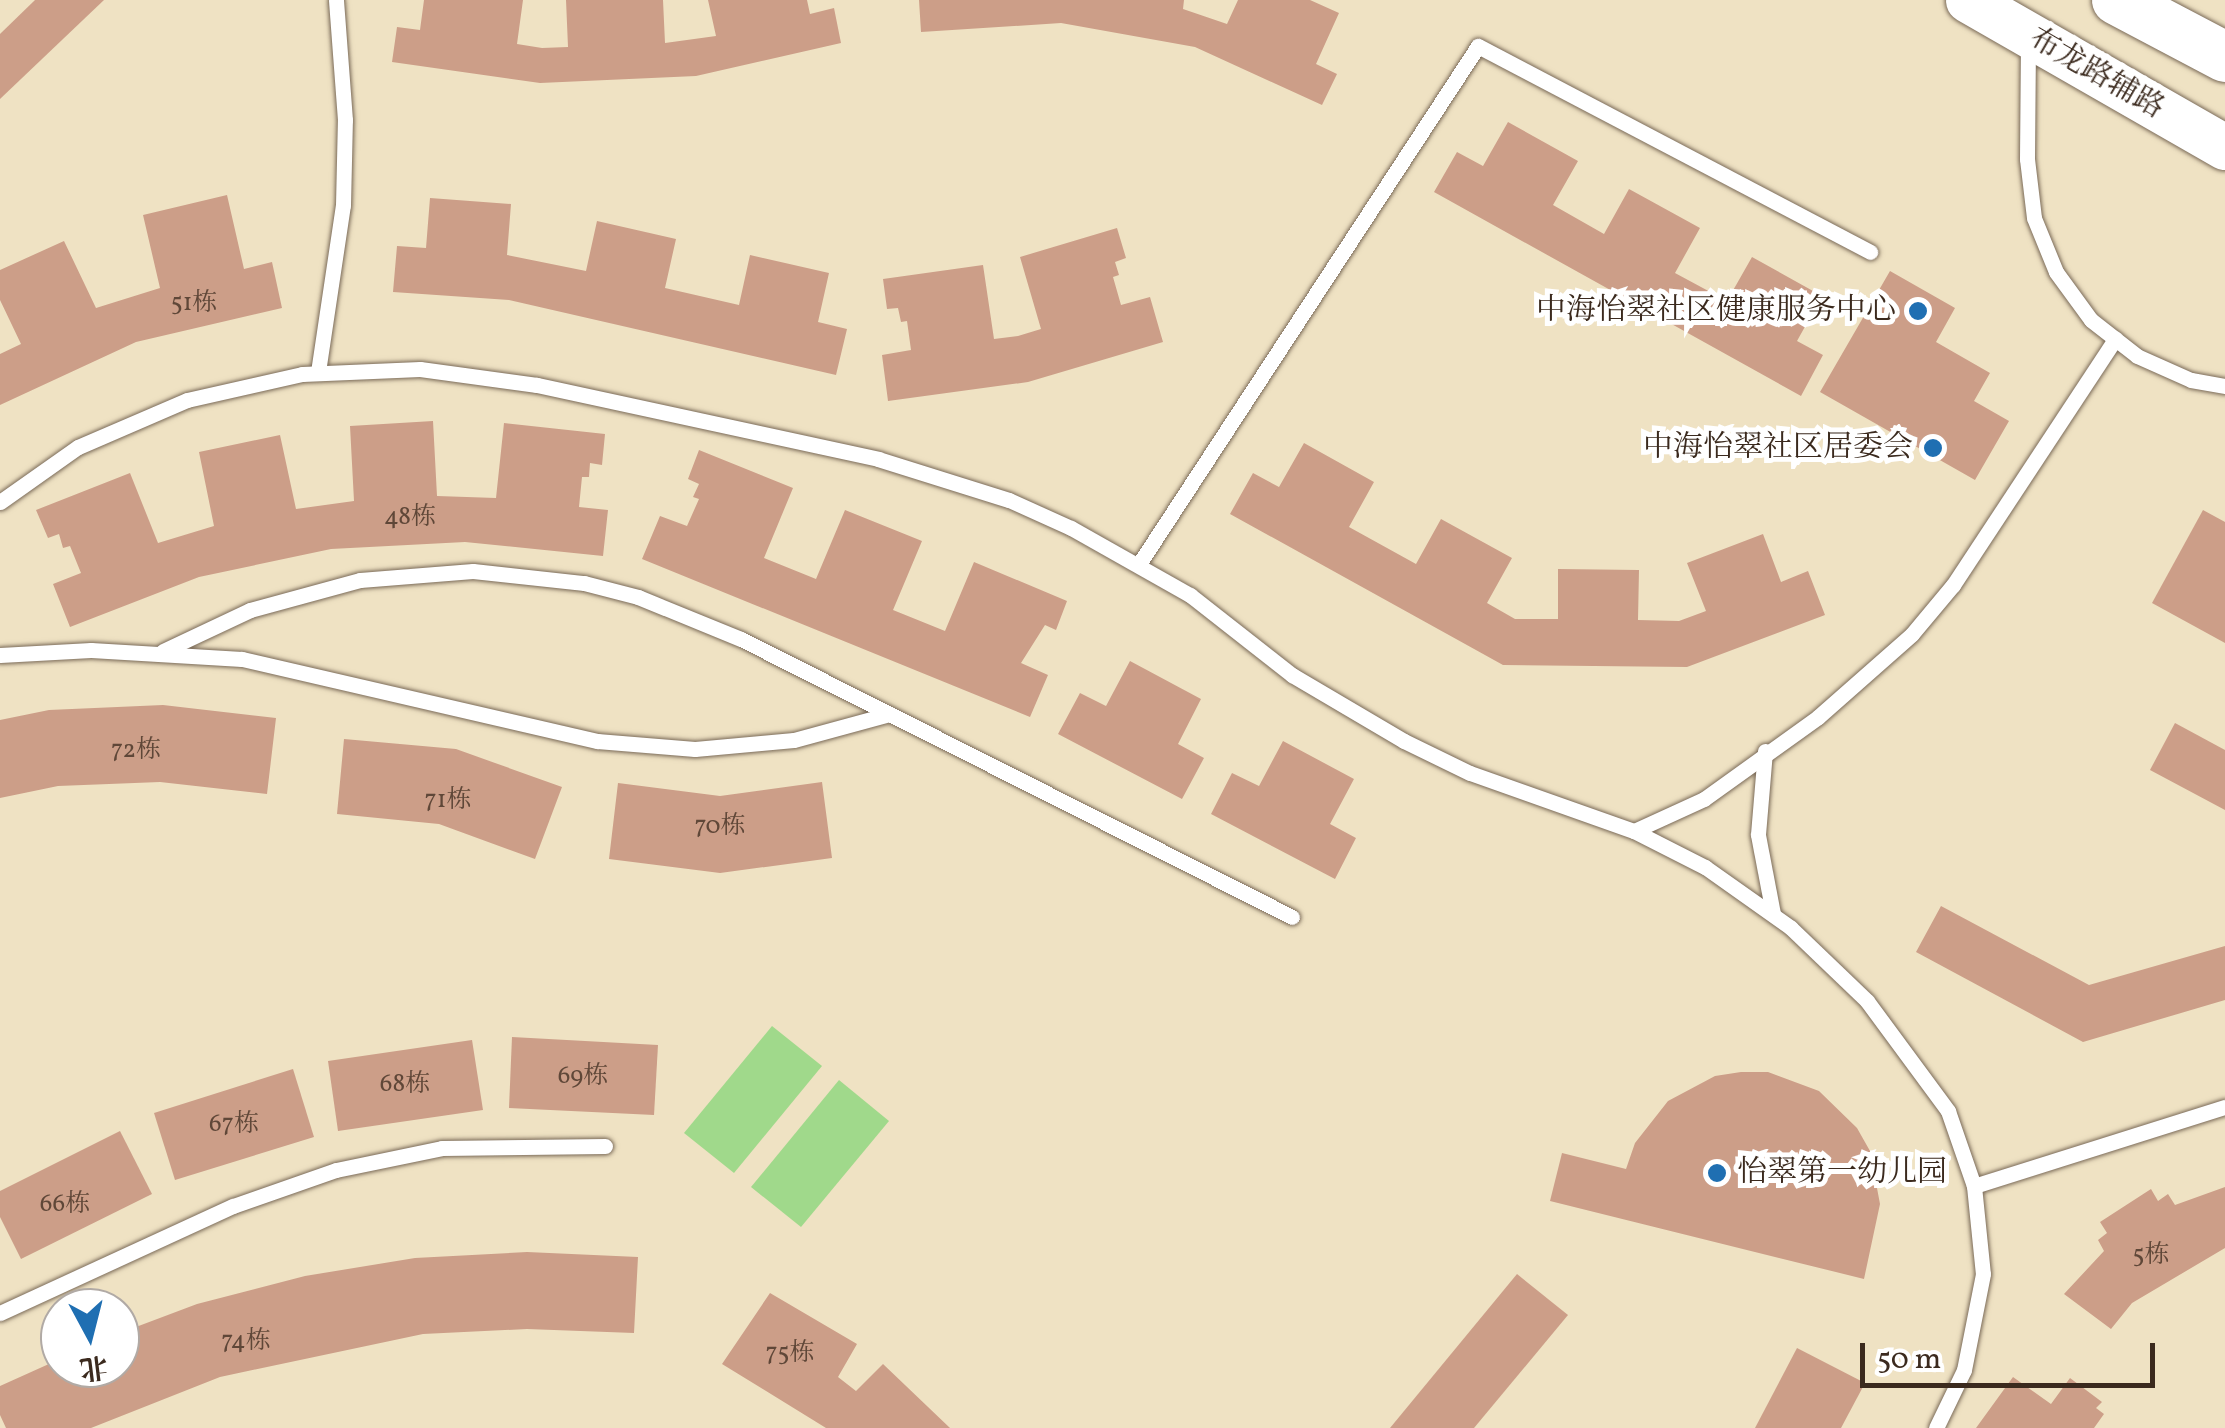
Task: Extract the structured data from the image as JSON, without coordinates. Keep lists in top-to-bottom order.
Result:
{
  "streets": {
    "main road": ["布龙路辅路"]
  },
  "places": ["中海怡翠社区健康服务中心", "中海怡翠社区居委会", "怡翠第一幼儿园"],
  "house_numbers": [
    "51栋",
    "48栋",
    "72栋",
    "71栋",
    "70栋",
    "69栋",
    "68栋",
    "67栋",
    "66栋",
    "5栋",
    "74栋",
    "75栋"
  ],
  "scale_bar": "50 m",
  "north": "bottom"
}
